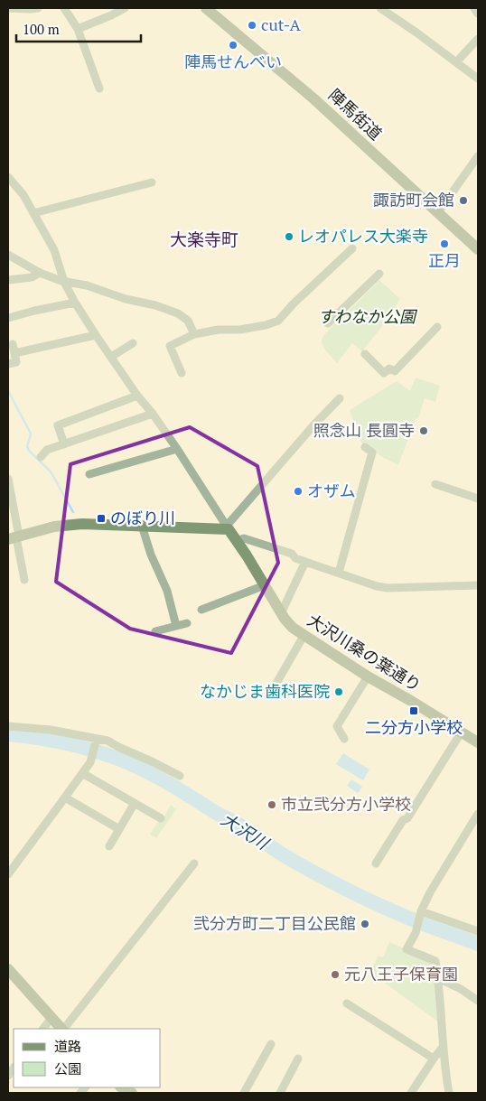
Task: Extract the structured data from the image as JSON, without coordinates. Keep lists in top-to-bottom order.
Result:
{
  "streets": {
    "street": ["陣馬街道", "大沢川桑の葉通り"]
  },
  "districts": ["大楽寺町"],
  "water": ["大沢川"],
  "parks": ["すわなか公園"],
  "places": {
    "other": [
      "cut-A",
      "陣馬せんべい",
      "諏訪町会館",
      "レオパレス大楽寺",
      "正月",
      "照念山 長圓寺",
      "オザム",
      "なかじま歯科医院",
      "市立弐分方小学校",
      "弐分方町二丁目公民館",
      "元八王子保育園"
    ],
    "transit": ["のぼり川", "二分方小学校"]
  },
  "legend": ["道路", "公園"],
  "scale_bar": "100 m"
}
